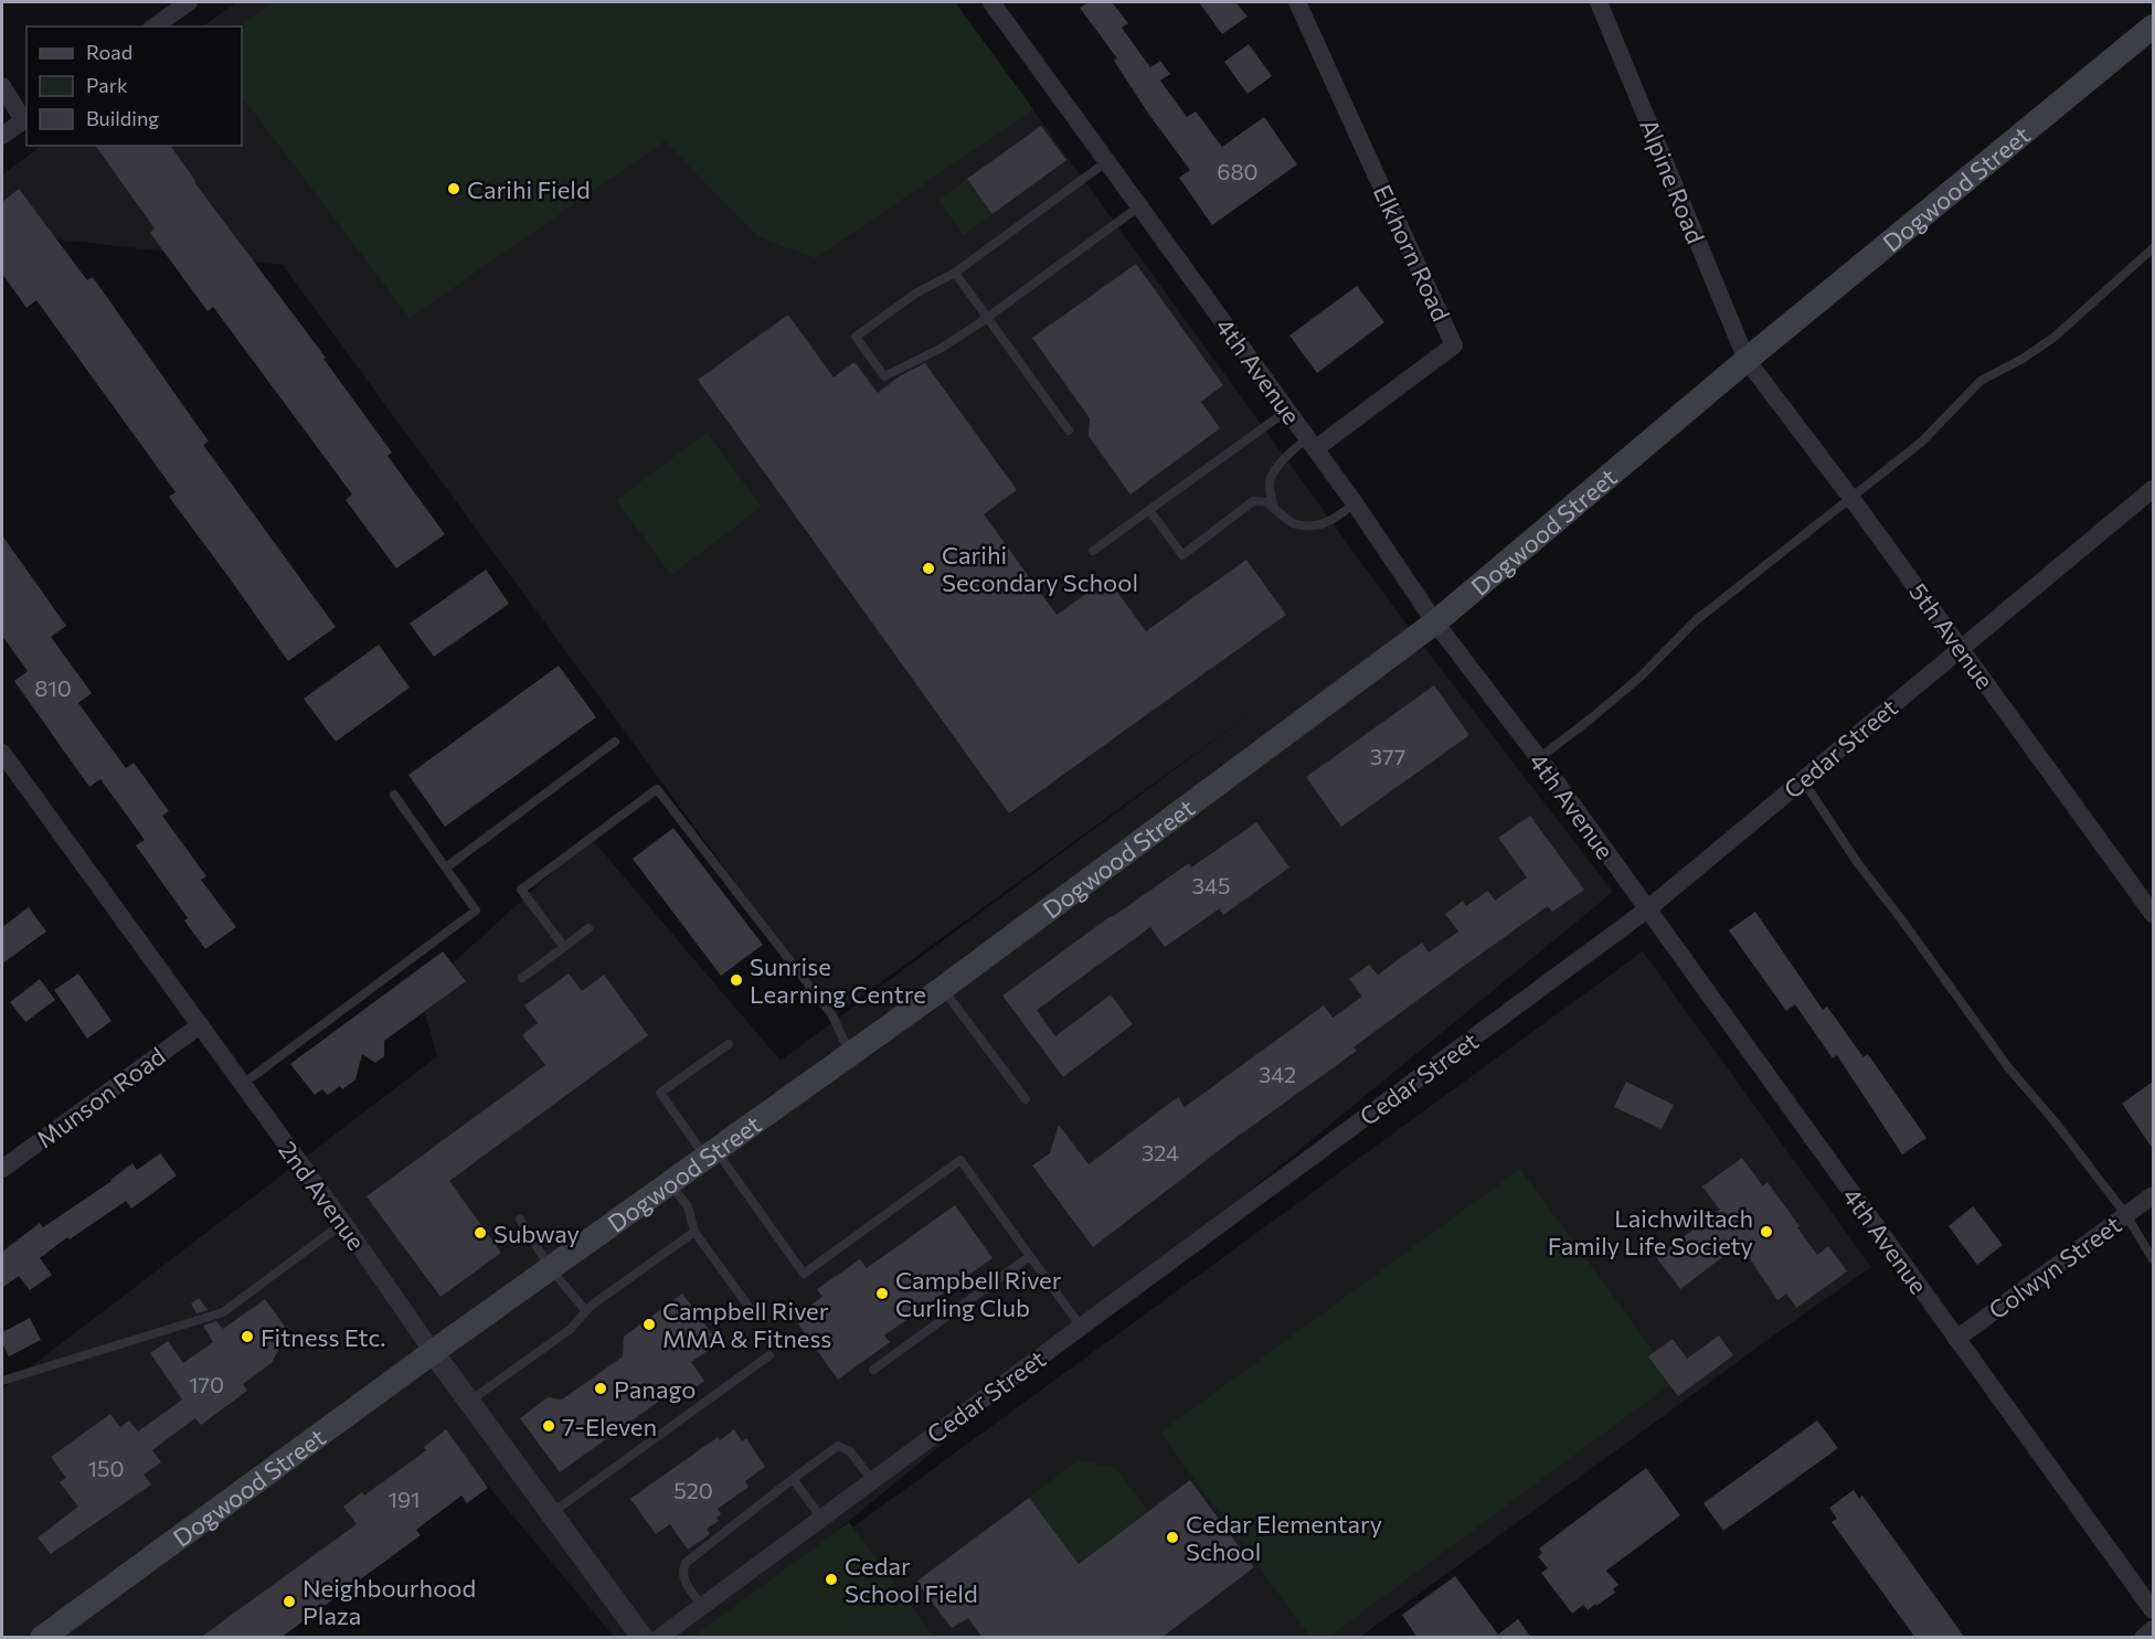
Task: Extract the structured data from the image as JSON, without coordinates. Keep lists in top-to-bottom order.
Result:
{
  "streets": {
    "main road": ["Dogwood Street"],
    "street": [
      "Alpine Road",
      "Elkhorn Road",
      "4th Avenue",
      "5th Avenue",
      "Cedar Street",
      "Munson Road",
      "2nd Avenue",
      "Colwyn Street"
    ]
  },
  "crossings": [
    ["Alpine Road", "Dogwood Street"],
    ["Alpine Road", "5th Avenue"],
    ["Dogwood Street", "4th Avenue"],
    ["Dogwood Street", "5th Avenue"],
    ["Dogwood Street", "2nd Avenue"],
    ["Elkhorn Road", "4th Avenue"],
    ["4th Avenue", "Cedar Street"],
    ["4th Avenue", "Colwyn Street"],
    ["5th Avenue", "Cedar Street"],
    ["Munson Road", "2nd Avenue"]
  ],
  "places": [
    "Carihi Field",
    "Carihi Secondary School",
    "Sunrise Learning Centre",
    "Laichwiltach Family Life Society",
    "Subway",
    "Campbell River Curling Club",
    "Campbell River MMA & Fitness",
    "Fitness Etc.",
    "Panago",
    "7-Eleven",
    "Cedar Elementary School",
    "Cedar School Field",
    "Neighbourhood Plaza"
  ],
  "house_numbers": [
    "680",
    "810",
    "377",
    "345",
    "342",
    "324",
    "170",
    "150",
    "520",
    "191"
  ],
  "legend": ["Road", "Park", "Building"]
}
